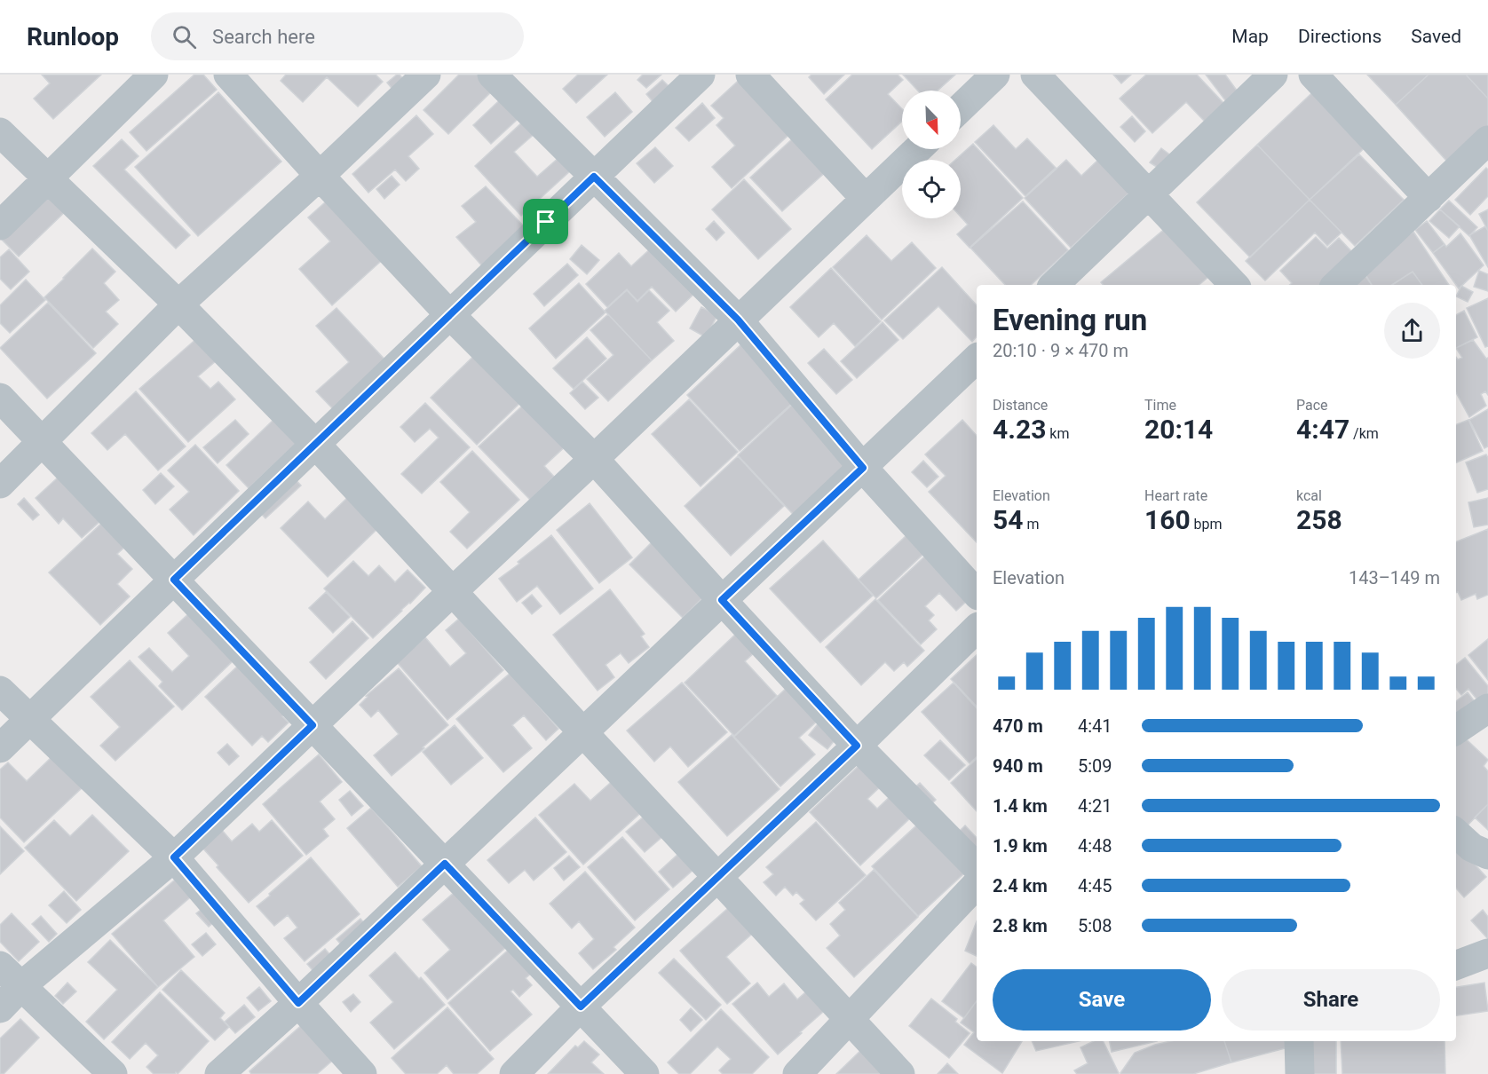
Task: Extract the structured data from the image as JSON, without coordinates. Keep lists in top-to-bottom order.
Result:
{
  "north": "bottom right",
  "page": {
    "header": "Runloop",
    "search": "Search here",
    "nav": ["Map", "Directions", "Saved"],
    "heading": ["Evening run", "20:10 · 9 × 470 m"],
    "stats": [
      ["Distance", "4.23 km"],
      ["Time", "20:14"],
      ["Pace", "4:47 /km"],
      ["Elevation", "54 m"],
      ["Heart rate", "160 bpm"],
      ["kcal", "258"]
    ],
    "chart": ["Elevation", "143–149 m"],
    "list": [
      {
        "name": "470 m",
        "note": "4:41"
      },
      {
        "name": "940 m",
        "note": "5:09"
      },
      {
        "name": "1.4 km",
        "note": "4:21"
      },
      {
        "name": "1.9 km",
        "note": "4:48"
      },
      {
        "name": "2.4 km",
        "note": "4:45"
      },
      {
        "name": "2.8 km",
        "note": "5:08"
      }
    ],
    "buttons": ["Save", "Share"]
  }
}
